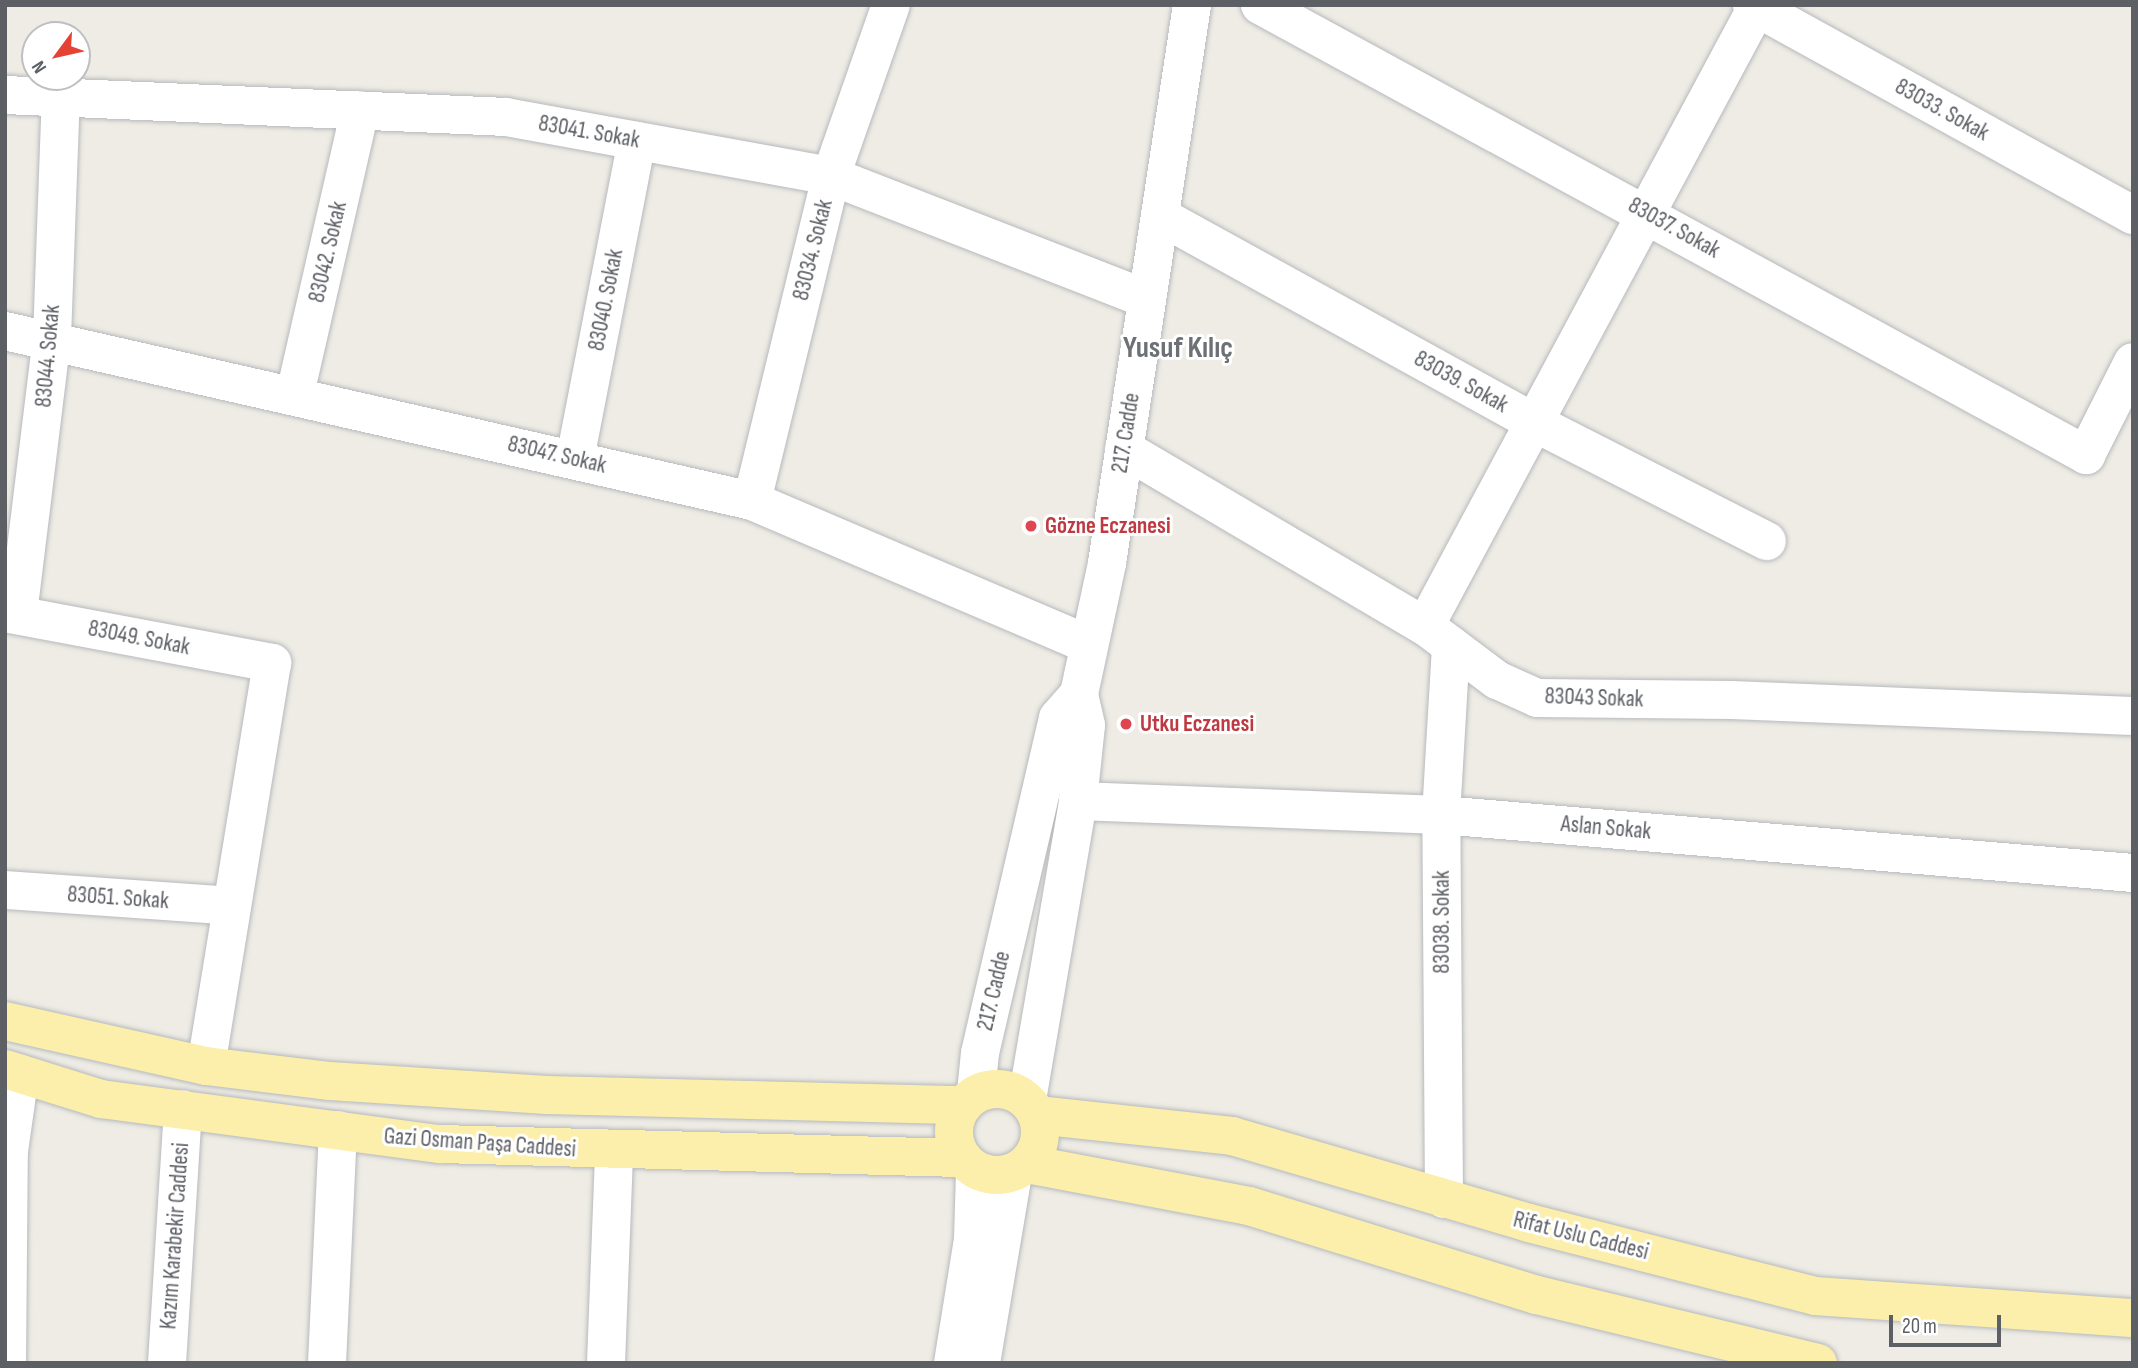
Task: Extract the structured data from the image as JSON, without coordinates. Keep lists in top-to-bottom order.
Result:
{
  "streets": {
    "main road": ["Gazi Osman Paşa Caddesi", "Rifat Uslu Caddesi"],
    "street": [
      "83033. Sokak",
      "83041. Sokak",
      "83037. Sokak",
      "83034. Sokak",
      "83042. Sokak",
      "83040. Sokak",
      "83044. Sokak",
      "83039. Sokak",
      "217. Cadde",
      "83047. Sokak",
      "83049. Sokak",
      "83043 Sokak",
      "Aslan Sokak",
      "83051. Sokak",
      "83038. Sokak",
      "Kazım Karabekir Caddesi"
    ]
  },
  "crossings": [
    ["83041. Sokak", "83034. Sokak"],
    ["83041. Sokak", "83042. Sokak"],
    ["83041. Sokak", "83040. Sokak"],
    ["83041. Sokak", "83044. Sokak"],
    ["83041. Sokak", "217. Cadde"],
    ["83034. Sokak", "83047. Sokak"],
    ["83042. Sokak", "83047. Sokak"],
    ["83040. Sokak", "83047. Sokak"],
    ["83044. Sokak", "83047. Sokak"],
    ["83044. Sokak", "83049. Sokak"],
    ["83039. Sokak", "217. Cadde"],
    ["217. Cadde", "83047. Sokak"],
    ["217. Cadde", "83043 Sokak"],
    ["217. Cadde", "Aslan Sokak"],
    ["217. Cadde", "Gazi Osman Paşa Caddesi"],
    ["217. Cadde", "Rifat Uslu Caddesi"],
    ["83049. Sokak", "83051. Sokak"],
    ["83043 Sokak", "83038. Sokak"],
    ["Aslan Sokak", "83038. Sokak"],
    ["83038. Sokak", "Rifat Uslu Caddesi"],
    ["Gazi Osman Paşa Caddesi", "Kazım Karabekir Caddesi"],
    ["Gazi Osman Paşa Caddesi", "Rifat Uslu Caddesi"]
  ],
  "districts": ["Yusuf Kılıç"],
  "places": ["Gözne Eczanesi", "Utku Eczanesi"],
  "scale_bar": "20 m",
  "north": "bottom left"
}
